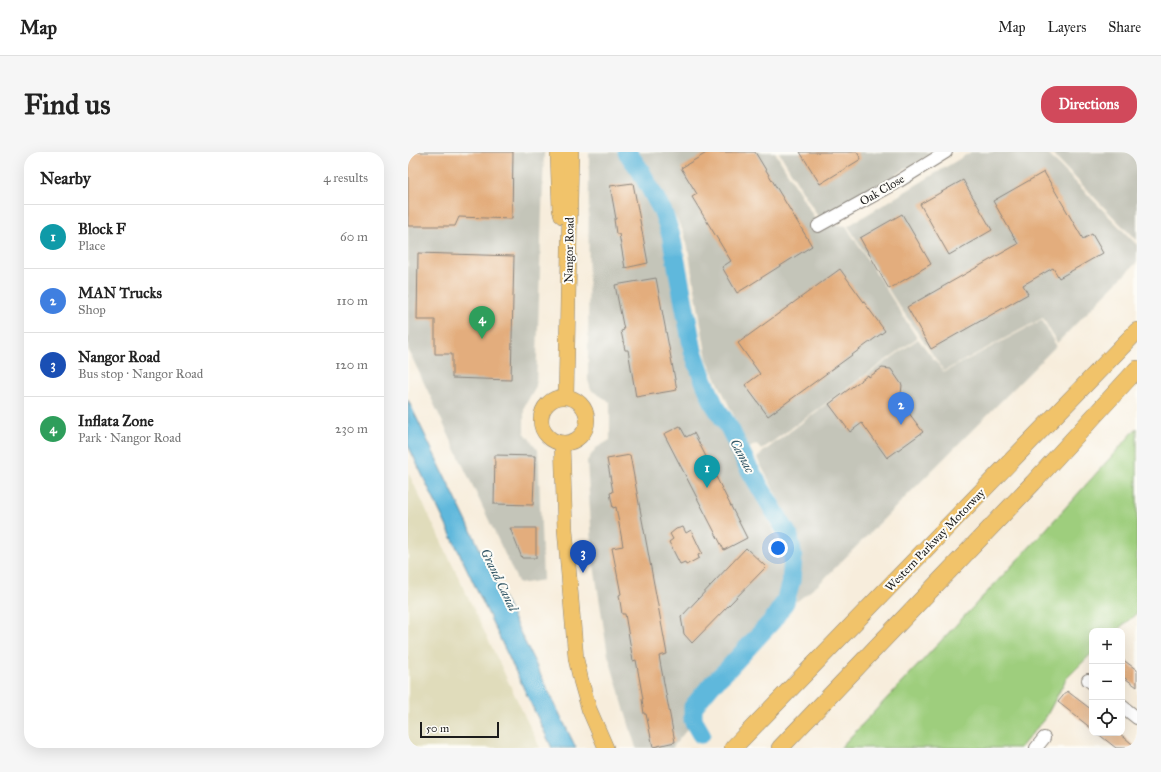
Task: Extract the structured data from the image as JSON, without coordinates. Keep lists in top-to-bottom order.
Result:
{
  "streets": {
    "highway": ["Western Parkway Motorway"],
    "main road": ["Nangor Road"],
    "street": ["Oak Close"]
  },
  "water": ["Camac", "Grand Canal"],
  "scale_bar": "50 m",
  "page": {
    "header": "Map",
    "nav": ["Map", "Layers", "Share"],
    "buttons": "Directions",
    "title": "Find us",
    "heading": ["Nearby", "4 results"],
    "list": [
      {
        "mark": "1",
        "name": "Block F",
        "note": "Place",
        "value": "60 m"
      },
      {
        "mark": "2",
        "name": "MAN Trucks",
        "note": "Shop",
        "value": "110 m"
      },
      {
        "mark": "3",
        "name": "Nangor Road",
        "note": "Bus stop · Nangor Road",
        "value": "120 m"
      },
      {
        "mark": "4",
        "name": "Inflata Zone",
        "note": "Park · Nangor Road",
        "value": "230 m"
      }
    ],
    "pins": [
      "4",
      "2",
      "1",
      "3"
    ],
    "map_buttons": ["+", "−"],
    "scale": "50 m"
  }
}
